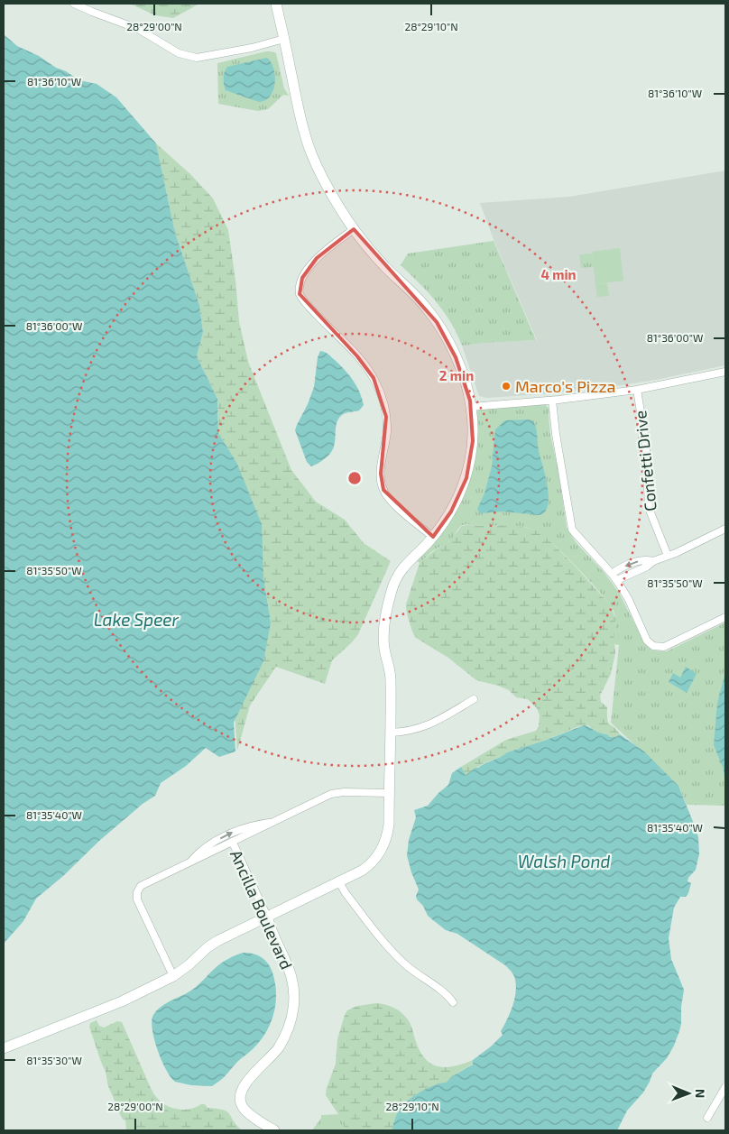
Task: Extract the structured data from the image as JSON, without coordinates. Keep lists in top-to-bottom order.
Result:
{
  "streets": {
    "street": ["Confetti Drive", "Ancilla Boulevard"]
  },
  "water": ["Lake Speer", "Walsh Pond"],
  "places": ["Marco's Pizza"],
  "north": "right",
  "coordinates": [
    "28°29'00\"N",
    "28°29'10\"N",
    "81°36'10\"W",
    "81°36'00\"W",
    "81°35'50\"W",
    "81°35'40\"W",
    "81°35'30\"W"
  ],
  "rings": ["4 min", "2 min"]
}
